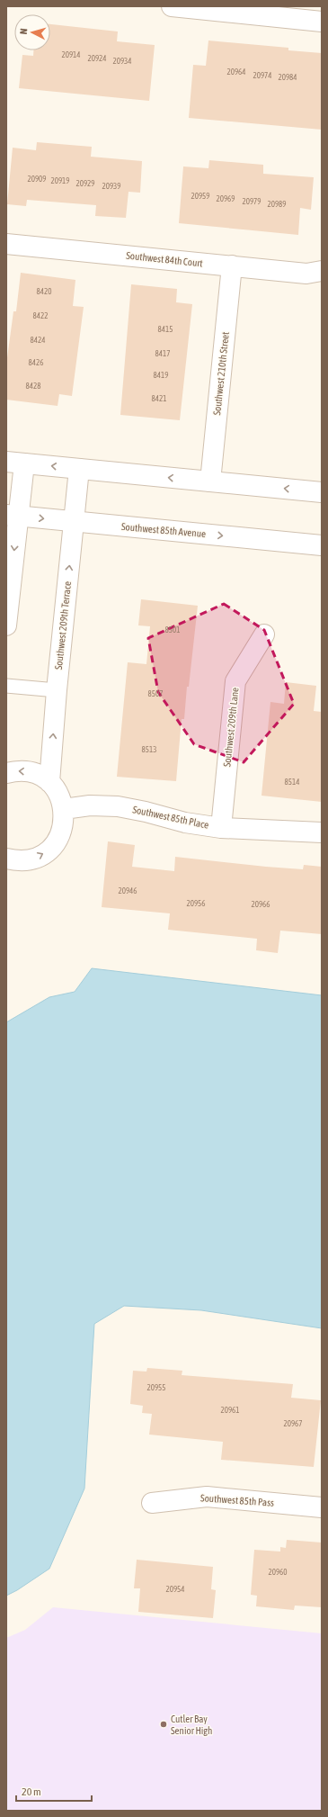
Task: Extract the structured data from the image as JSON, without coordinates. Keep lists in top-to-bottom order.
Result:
{
  "streets": {
    "street": [
      "Southwest 84th Court",
      "Southwest 210th Street",
      "Southwest 85th Avenue",
      "Southwest 209th Terrace",
      "Southwest 209th Lane",
      "Southwest 85th Place",
      "Southwest 85th Pass"
    ]
  },
  "crossings": [
    ["Southwest 84th Court", "Southwest 210th Street"],
    ["Southwest 85th Avenue", "Southwest 209th Terrace"],
    ["Southwest 209th Lane", "Southwest 85th Place"]
  ],
  "places": ["Cutler Bay Senior High"],
  "house_numbers": [
    "20914",
    "20924",
    "20934",
    "20964",
    "20974",
    "20984",
    "20909",
    "20919",
    "20929",
    "20939",
    "20959",
    "20969",
    "20979",
    "20989",
    "8420",
    "8422",
    "8415",
    "8424",
    "8417",
    "8426",
    "8419",
    "8428",
    "8421",
    "8501",
    "8507",
    "8513",
    "8514",
    "20946",
    "20956",
    "20966",
    "20955",
    "20961",
    "20967",
    "20960",
    "20954"
  ],
  "scale_bar": "20 m",
  "north": "left"
}
